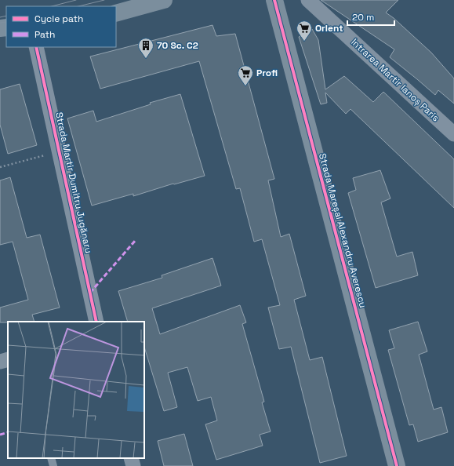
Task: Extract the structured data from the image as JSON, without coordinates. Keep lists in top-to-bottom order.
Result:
{
  "streets": {
    "street": ["Intrarea Martir Ianoș Paris", "Strada Martir Dumitru Jugănaru", "Strada Mareșal Alexandru Averescu"]
  },
  "places": {
    "supermarket": ["Orient", "Profi"],
    "building": ["70 Sc. C2"]
  },
  "legend": ["Cycle path", "Path"],
  "scale_bar": "20 m"
}
